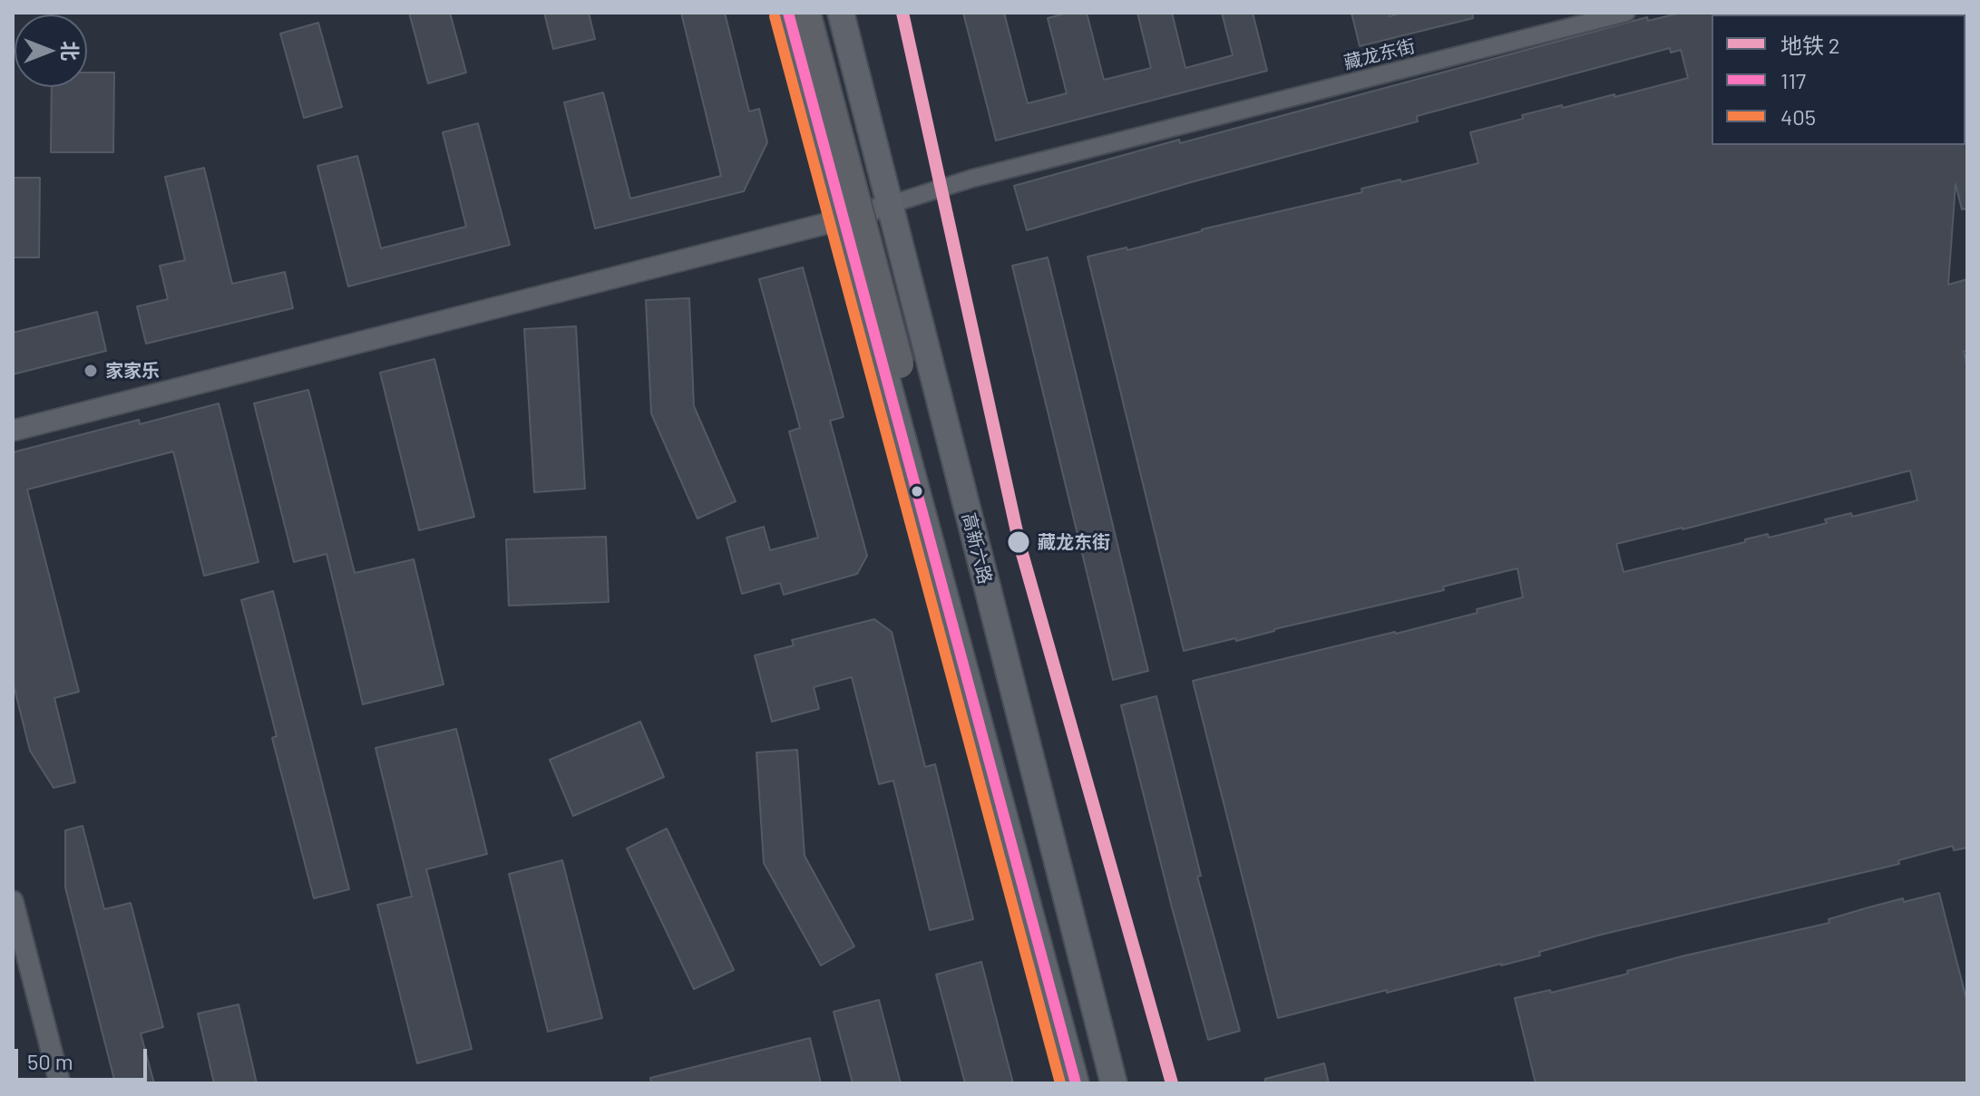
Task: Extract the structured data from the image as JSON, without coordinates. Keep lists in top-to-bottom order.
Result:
{
  "streets": {
    "main road": ["高新六路"],
    "street": ["藏龙东街"]
  },
  "crossings": [
    ["藏龙东街", "高新六路"]
  ],
  "places": ["家家乐", "藏龙东街"],
  "lines": ["metro line 2", "transit line 117", "transit line 405"],
  "legend": ["地铁 2", "117", "405"],
  "scale_bar": "50 m",
  "north": "right"
}
